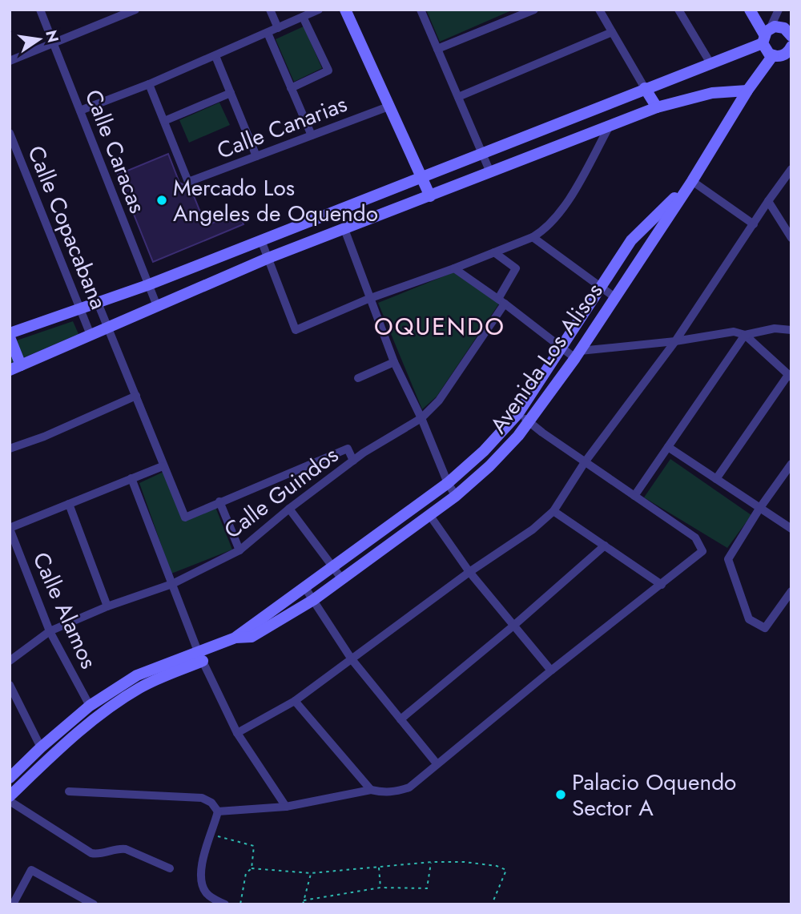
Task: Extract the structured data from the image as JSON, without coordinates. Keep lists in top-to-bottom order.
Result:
{
  "streets": {
    "street": [
      "Calle Canarias",
      "Calle Caracas",
      "Calle Copacabana",
      "Avenida Los Alisos",
      "Calle Guindos",
      "Calle Alamos"
    ]
  },
  "crossings": [
    ["Avenida Los Alisos", "Calle Alamos"],
    ["Calle Guindos", "Calle Alamos"]
  ],
  "districts": ["OQUENDO"],
  "places": ["Mercado Los Angeles de Oquendo", "Palacio Oquendo Sector A"],
  "north": "right"
}
